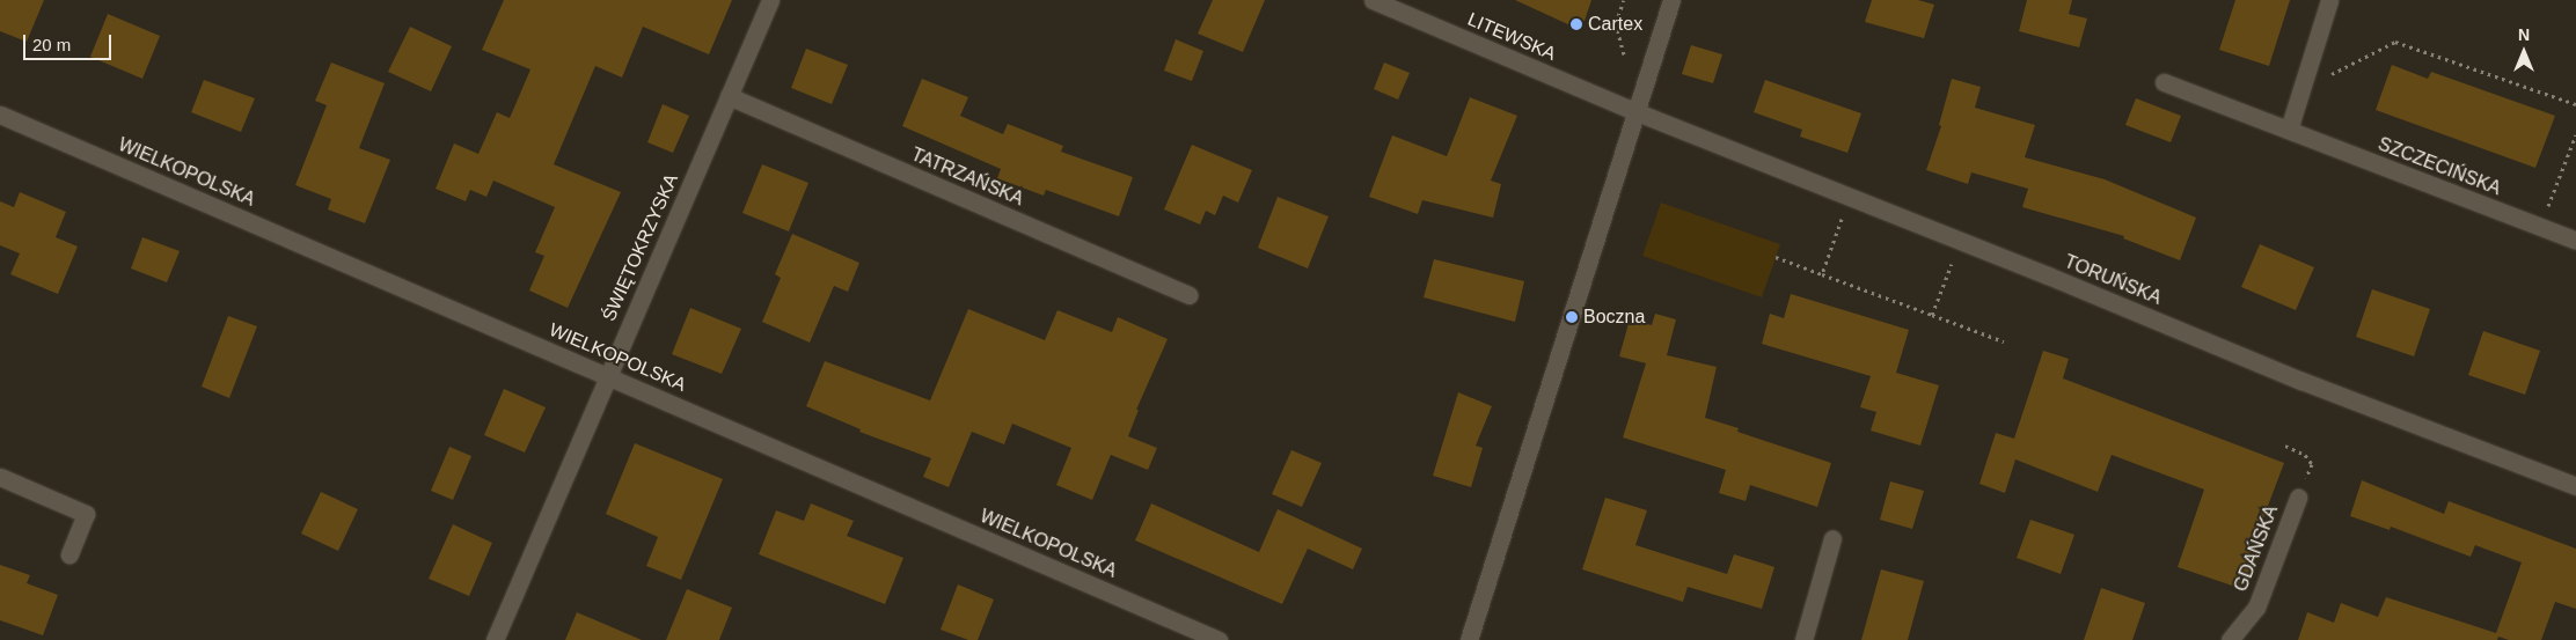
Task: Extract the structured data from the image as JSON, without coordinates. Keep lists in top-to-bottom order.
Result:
{
  "streets": {
    "street": [
      "LITEWSKA",
      "SZCZECIŃSKA",
      "WIELKOPOLSKA",
      "TATRZAŃSKA",
      "ŚWIĘTOKRZYSKA",
      "TORUŃSKA",
      "GDAŃSKA"
    ]
  },
  "crossings": [
    ["LITEWSKA", "TORUŃSKA"],
    ["WIELKOPOLSKA", "ŚWIĘTOKRZYSKA"],
    ["TATRZAŃSKA", "ŚWIĘTOKRZYSKA"]
  ],
  "places": ["Cartex", "Boczna"],
  "scale_bar": "20 m",
  "north": "top"
}
